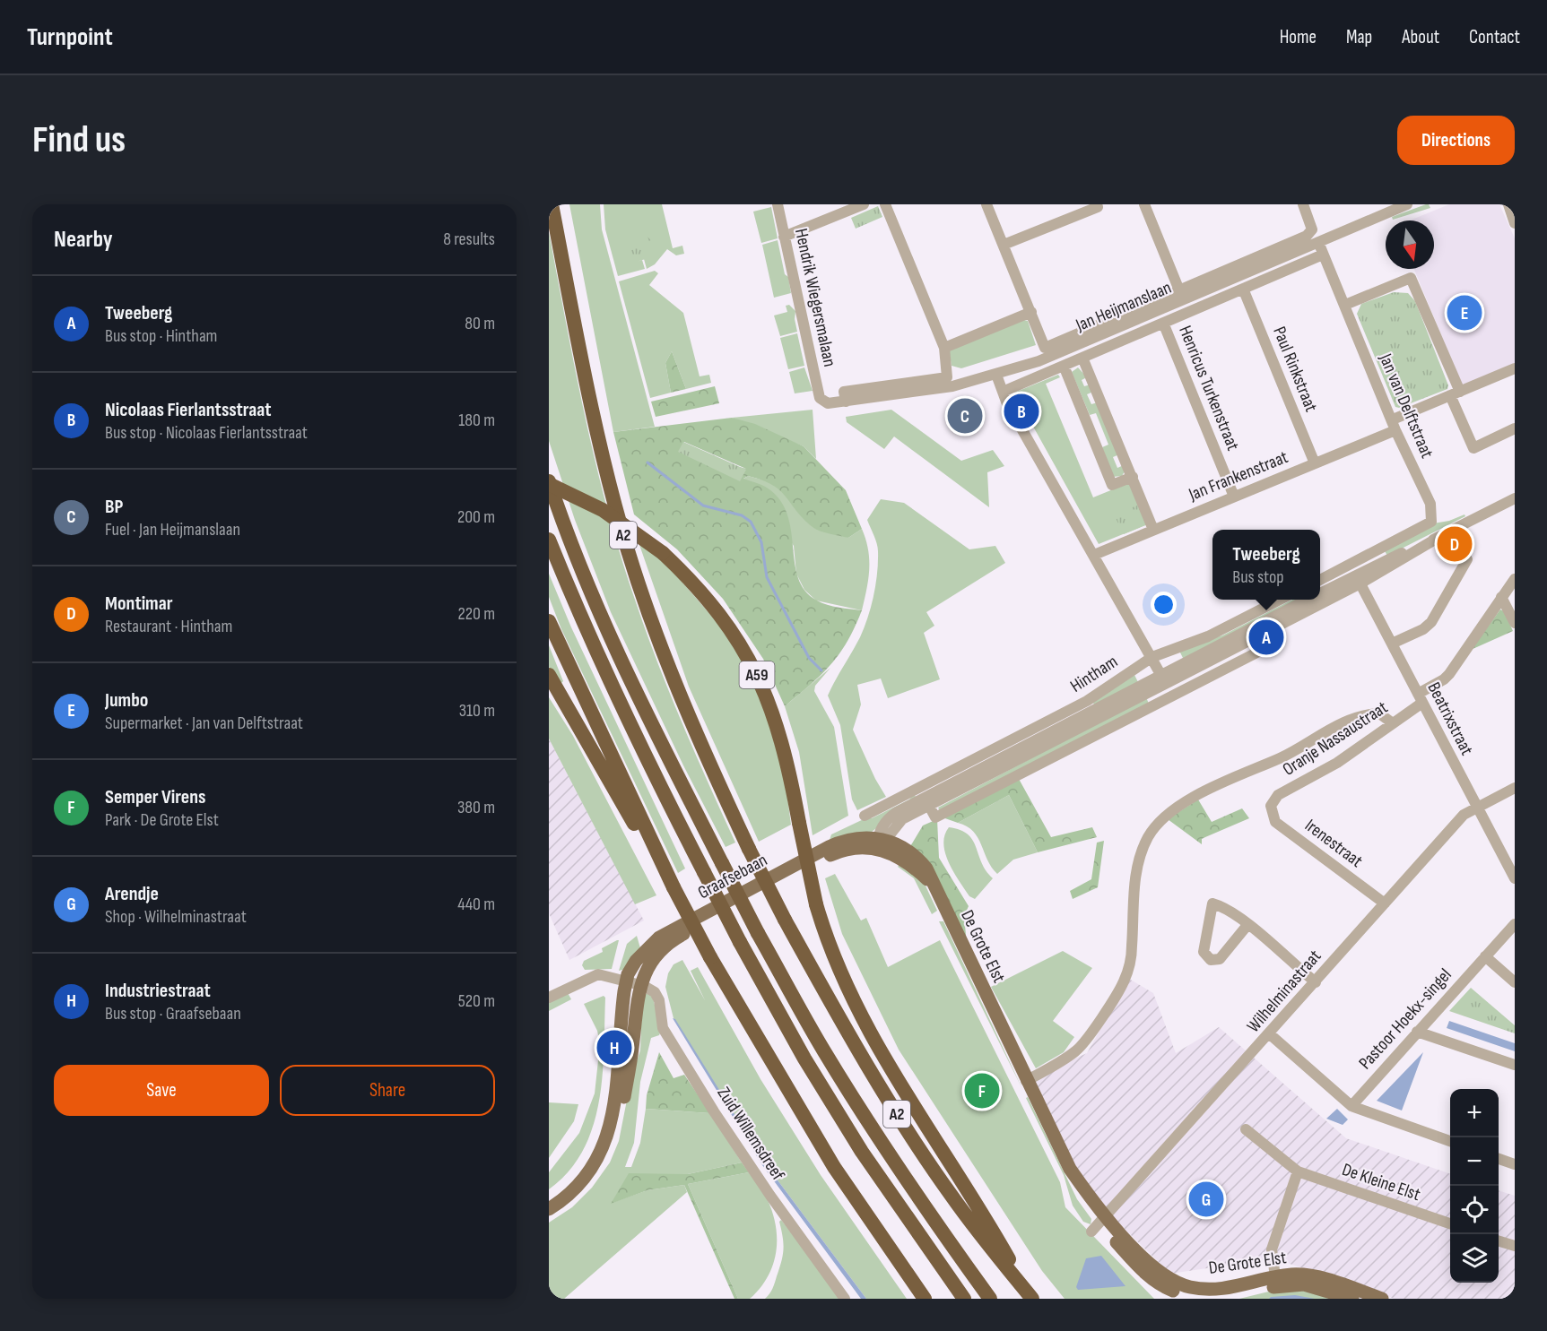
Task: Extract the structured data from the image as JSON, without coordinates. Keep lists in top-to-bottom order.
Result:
{
  "streets": {
    "highway": ["A2", "A59"],
    "main road": ["Graafsebaan", "De Grote Elst"],
    "street": [
      "Hendrik Wiegersmalaan",
      "Jan Heijmanslaan",
      "Paul Rinkstraat",
      "Henricus Turkenstraat",
      "Jan van Delftstraat",
      "Jan Frankenstraat",
      "Hintham",
      "Beatrixstraat",
      "Oranje Nassaustraat",
      "Irenestraat",
      "Wilhelminastraat",
      "Pastoor Hoekx-singel",
      "Zuid Willemsdreef",
      "De Kleine Elst"
    ]
  },
  "crossings": [
    ["Hendrik Wiegersmalaan", "Jan Heijmanslaan"],
    ["Jan Heijmanslaan", "Paul Rinkstraat"],
    ["Jan Heijmanslaan", "Henricus Turkenstraat"],
    ["Jan Heijmanslaan", "Jan van Delftstraat"],
    ["Paul Rinkstraat", "Jan Frankenstraat"],
    ["Henricus Turkenstraat", "Jan Frankenstraat"],
    ["Jan van Delftstraat", "Jan Frankenstraat"],
    ["A2", "A59"],
    ["Hintham", "Beatrixstraat"],
    ["Hintham", "Graafsebaan"],
    ["Hintham", "De Grote Elst"],
    ["Beatrixstraat", "Oranje Nassaustraat"],
    ["Beatrixstraat", "Wilhelminastraat"],
    ["Oranje Nassaustraat", "Irenestraat"],
    ["Irenestraat", "Wilhelminastraat"],
    ["Graafsebaan", "De Grote Elst"],
    ["Graafsebaan", "Zuid Willemsdreef"],
    ["De Grote Elst", "Wilhelminastraat"]
  ],
  "north": "bottom",
  "page": {
    "header": "Turnpoint",
    "nav": [
      "Home",
      "Map",
      "About",
      "Contact"
    ],
    "buttons": [
      "Directions",
      ["Save", "Share"]
    ],
    "title": "Find us",
    "heading": ["Nearby", "8 results"],
    "list": [
      {
        "mark": "A",
        "name": "Tweeberg",
        "note": "Bus stop · Hintham",
        "value": "80 m"
      },
      {
        "mark": "B",
        "name": "Nicolaas Fierlantsstraat",
        "note": "Bus stop · Nicolaas Fierlantsstraat",
        "value": "180 m"
      },
      {
        "mark": "C",
        "name": "BP",
        "note": "Fuel · Jan Heijmanslaan",
        "value": "200 m"
      },
      {
        "mark": "D",
        "name": "Montimar",
        "note": "Restaurant · Hintham",
        "value": "220 m"
      },
      {
        "mark": "E",
        "name": "Jumbo",
        "note": "Supermarket · Jan van Delftstraat",
        "value": "310 m"
      },
      {
        "mark": "F",
        "name": "Semper Virens",
        "note": "Park · De Grote Elst",
        "value": "380 m"
      },
      {
        "mark": "G",
        "name": "Arendje",
        "note": "Shop · Wilhelminastraat",
        "value": "440 m"
      },
      {
        "mark": "H",
        "name": "Industriestraat",
        "note": "Bus stop · Graafsebaan",
        "value": "520 m"
      }
    ],
    "pins": [
      "E",
      "B",
      "C",
      "D",
      "A",
      "H",
      "F",
      "G"
    ],
    "popup": ["Tweeberg", "Bus stop"],
    "map_buttons": ["+", "−"]
  }
}
